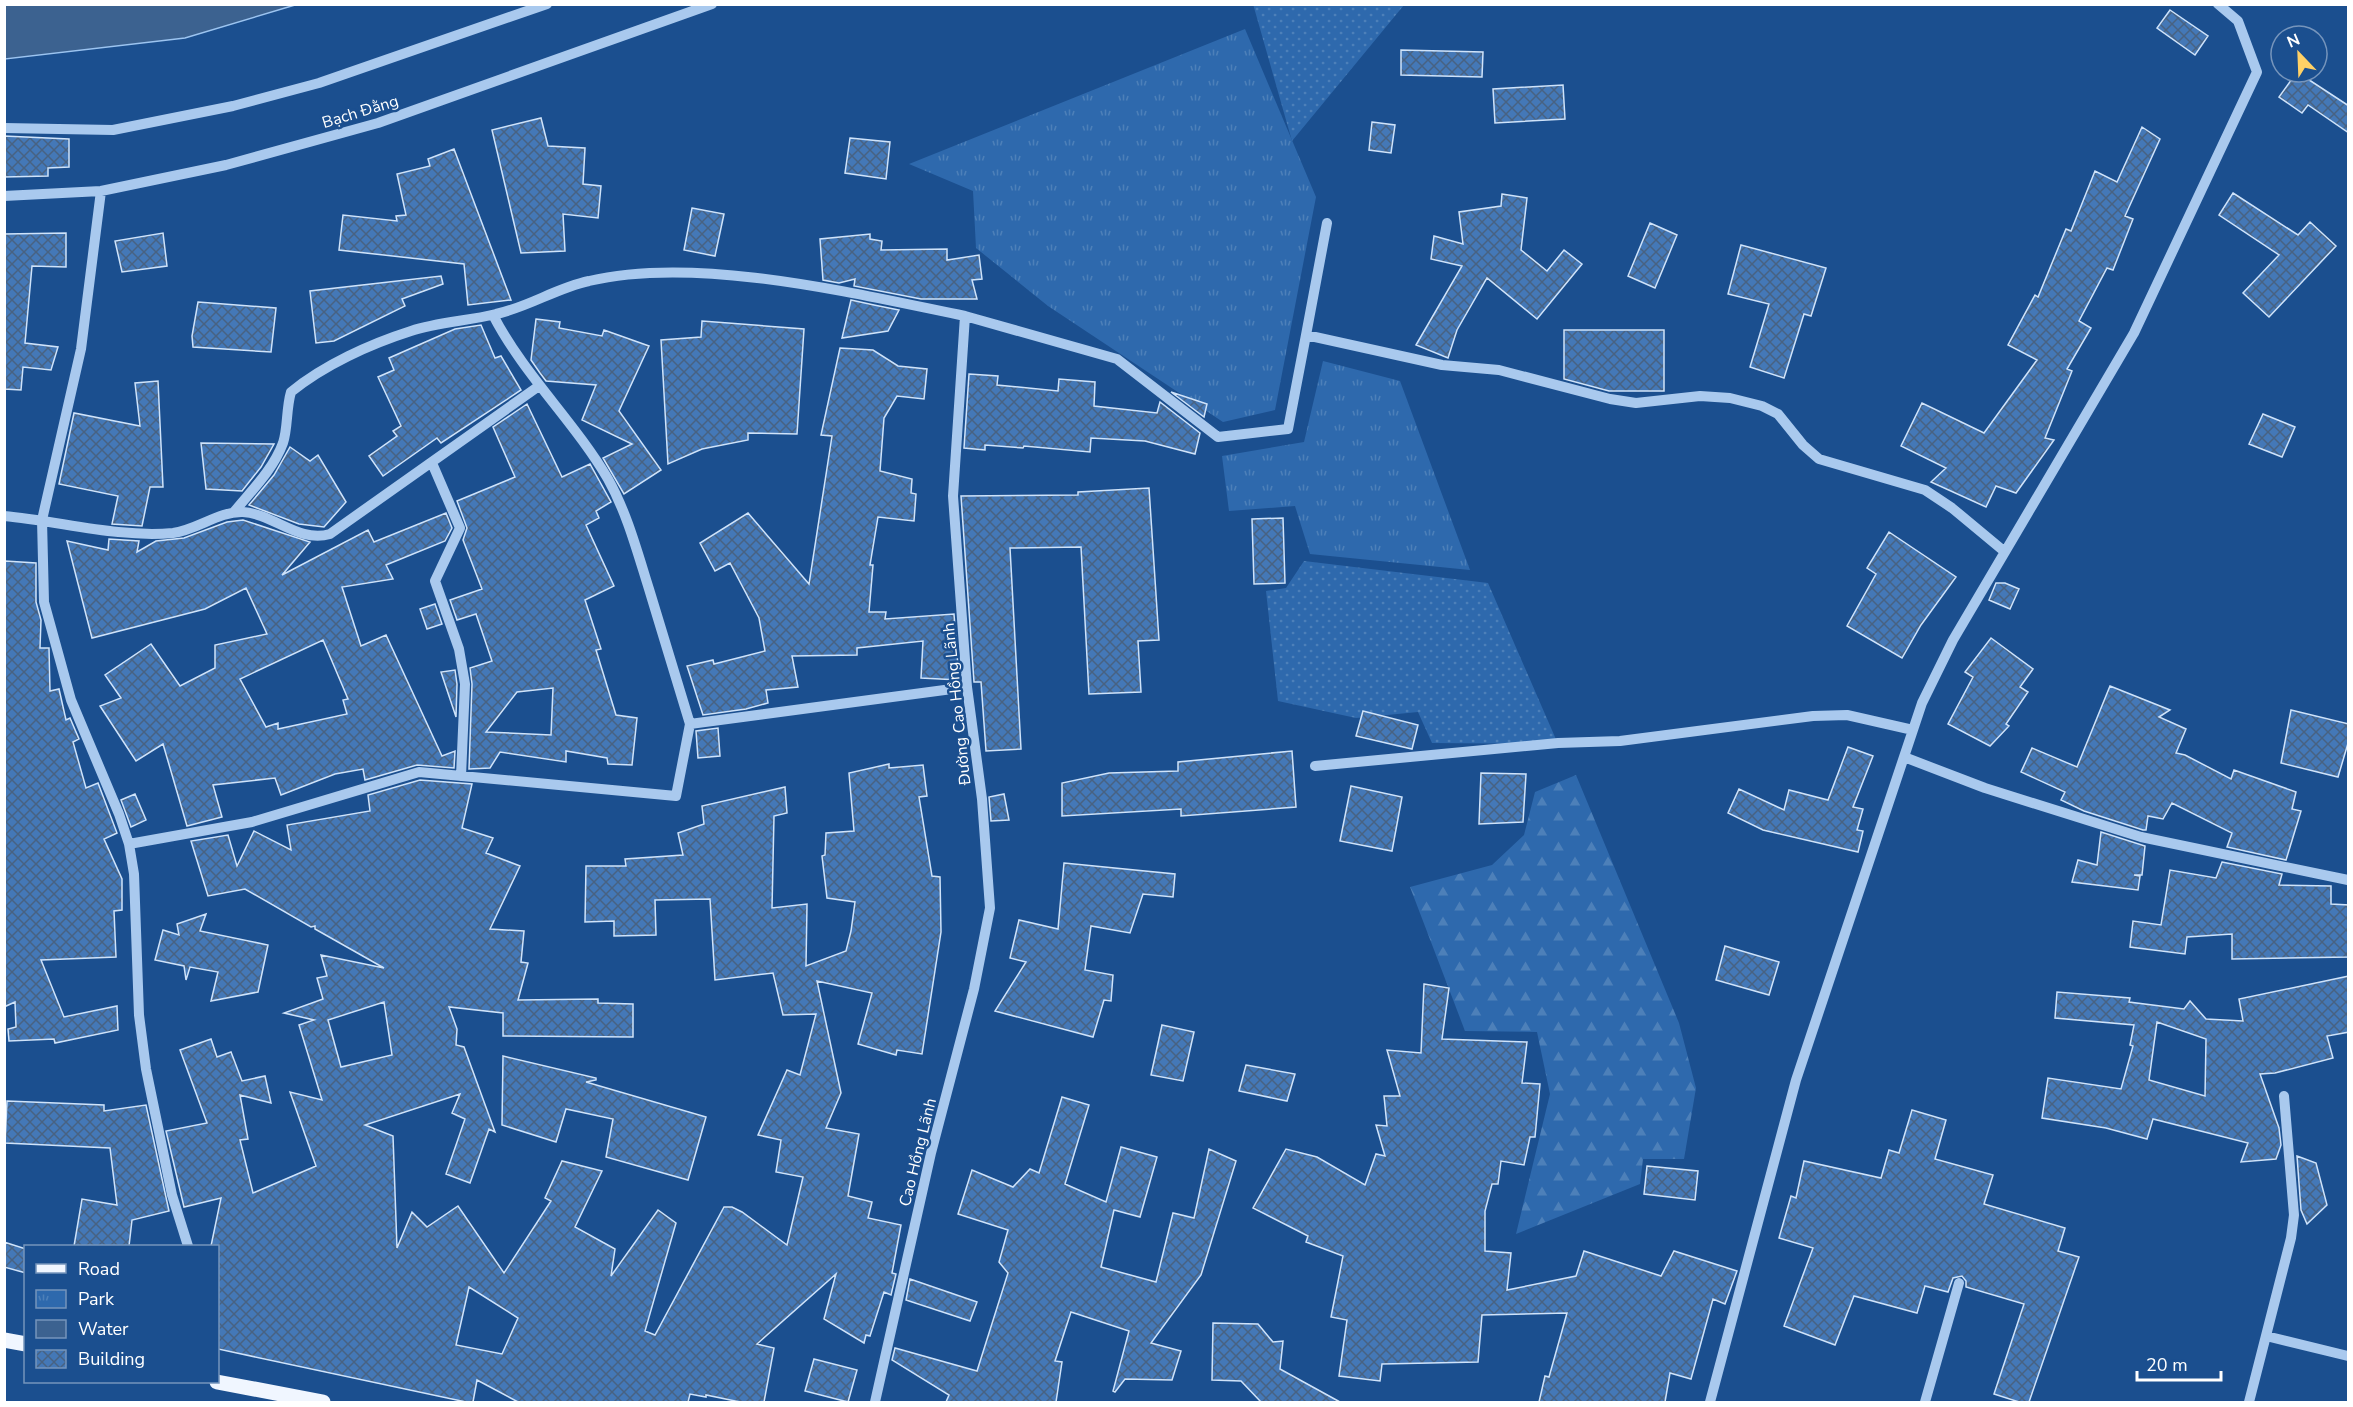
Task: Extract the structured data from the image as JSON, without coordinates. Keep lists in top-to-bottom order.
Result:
{
  "streets": {
    "street": ["Bạch Đằng", "Đường Cao Hồng Lãnh", "Cao Hồng Lãnh"]
  },
  "crossings": [
    ["Đường Cao Hồng Lãnh", "Cao Hồng Lãnh"]
  ],
  "legend": [
    "Road",
    "Park",
    "Water",
    "Building"
  ],
  "scale_bar": "20 m",
  "north": "top left"
}
